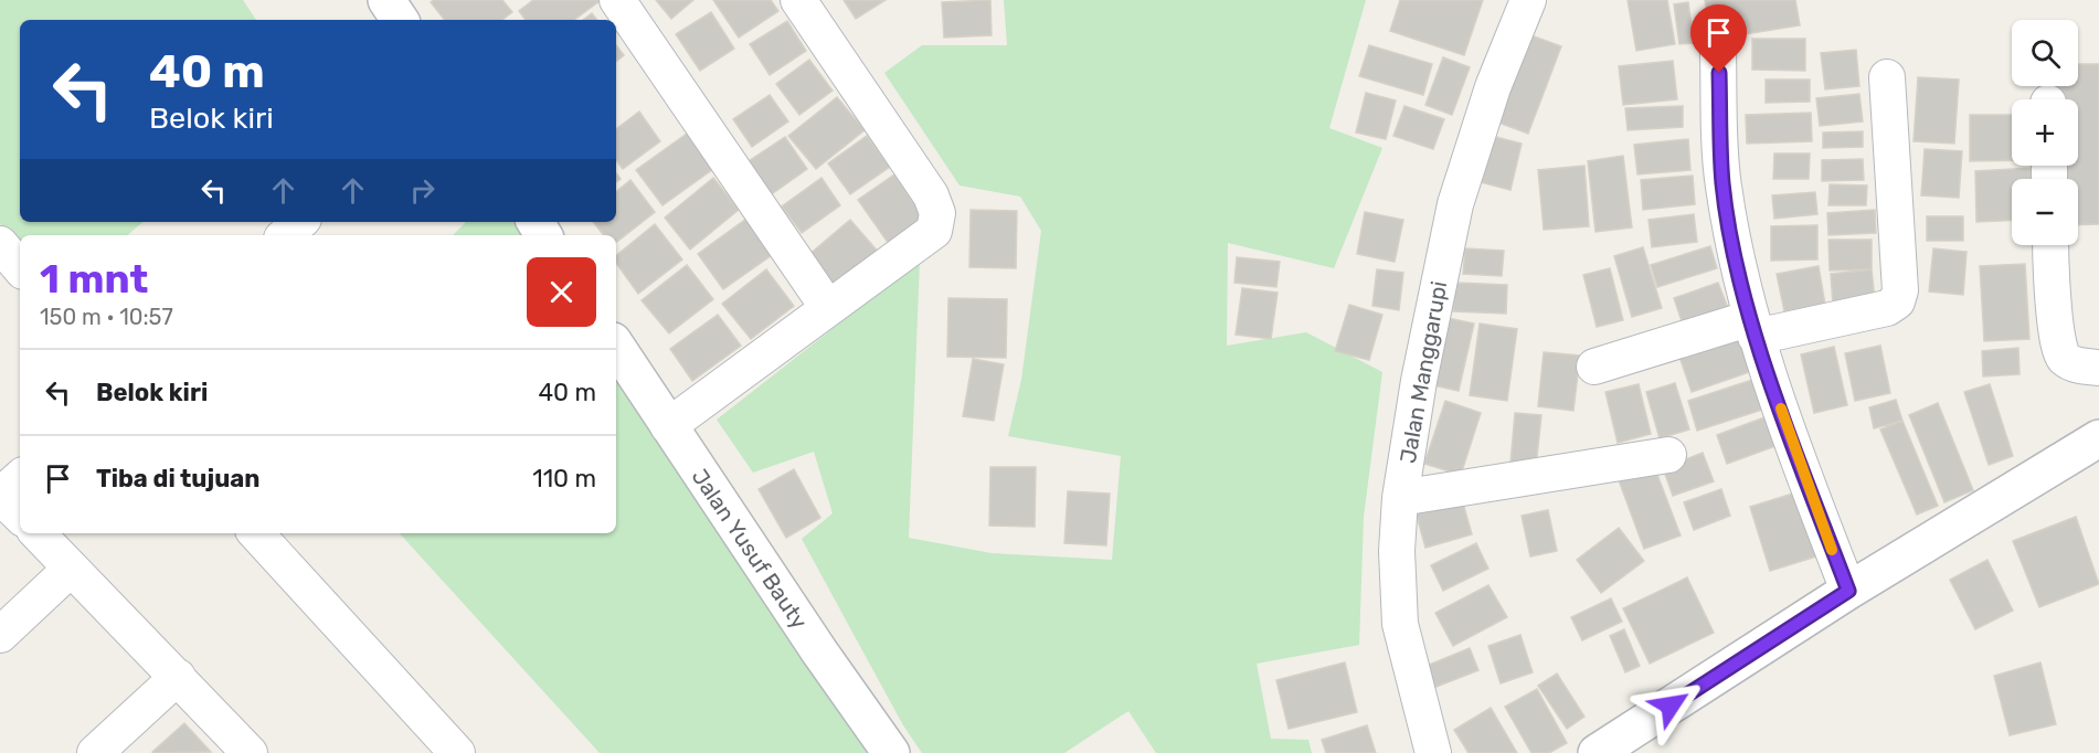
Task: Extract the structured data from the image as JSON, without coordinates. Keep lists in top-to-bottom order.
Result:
{
  "streets": {
    "street": ["Jalan Manggarupi", "Jalan Yusuf Bauty"]
  },
  "page": {
    "map_buttons": ["+", "−"],
    "turn": ["40 m", "Belok kiri"],
    "heading": ["1 mnt", "150 m · 10:57"],
    "list": [
      {
        "name": "Belok kiri",
        "value": "40 m"
      },
      {
        "name": "Tiba di tujuan",
        "value": "110 m"
      }
    ]
  }
}
